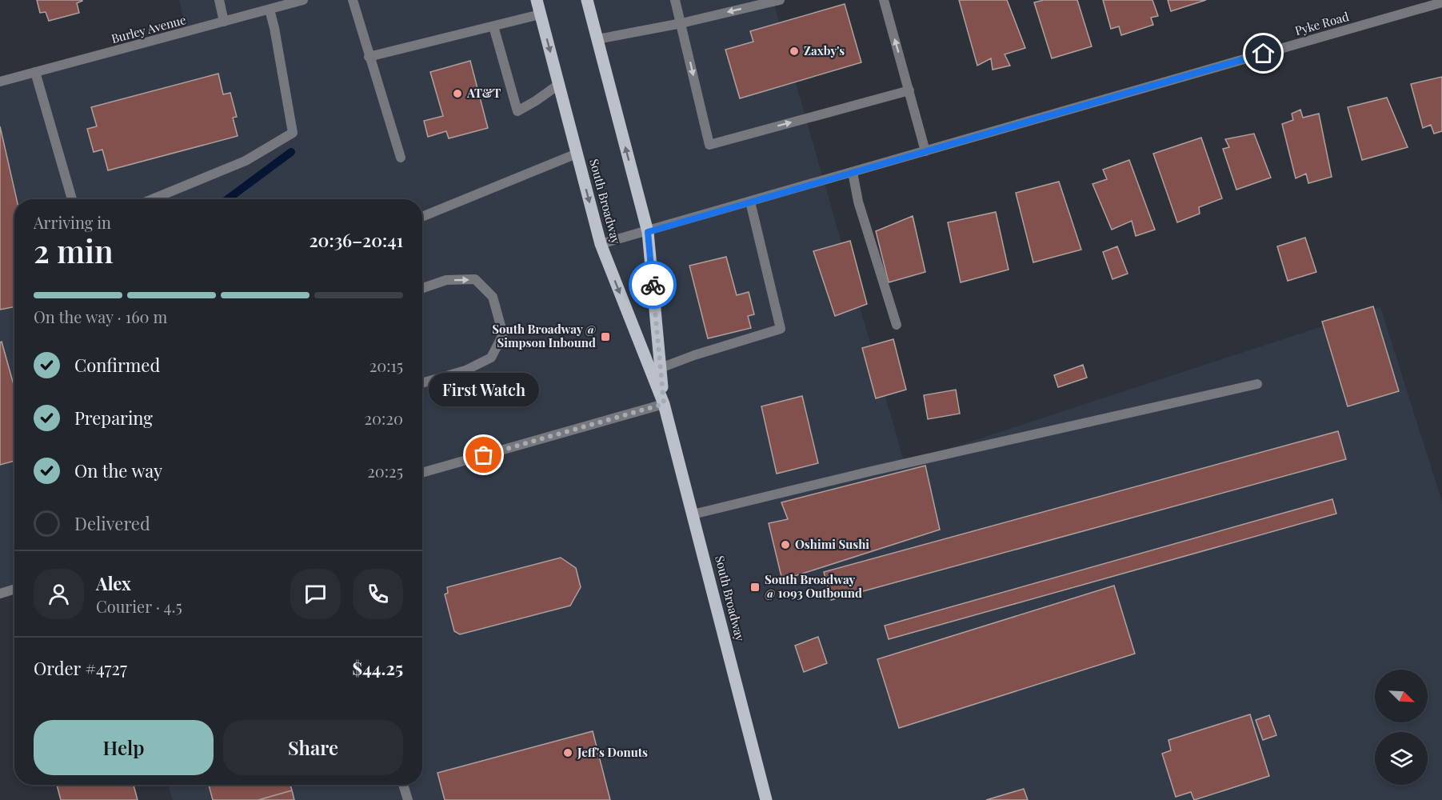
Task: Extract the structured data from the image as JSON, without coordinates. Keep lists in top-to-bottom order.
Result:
{
  "streets": {
    "main road": ["South Broadway"],
    "street": ["Pyke Road", "Burley Avenue"]
  },
  "crossings": [
    ["Pyke Road", "South Broadway"]
  ],
  "places": {
    "other": [
      "Zaxby's",
      "AT&T",
      "First Watch",
      "Oshimi Sushi",
      "Jeff's Donuts"
    ],
    "transit": ["South Broadway @ Simpson Inbound", "South Broadway @ 1093 Outbound"]
  },
  "north": "bottom right",
  "page": {
    "heading": ["2 min", "Arriving in", "20:36–20:41"],
    "panel": [
      "Alex",
      "Courier · 4.5",
      "Order #4727",
      "$44.25"
    ],
    "bar": "On the way · 160 m",
    "list": [
      ["Confirmed", "20:15"],
      ["Preparing", "20:20"],
      ["On the way", "20:25"],
      "Delivered"
    ],
    "bubble": "First Watch",
    "buttons": ["Help", "Share"]
  }
}
